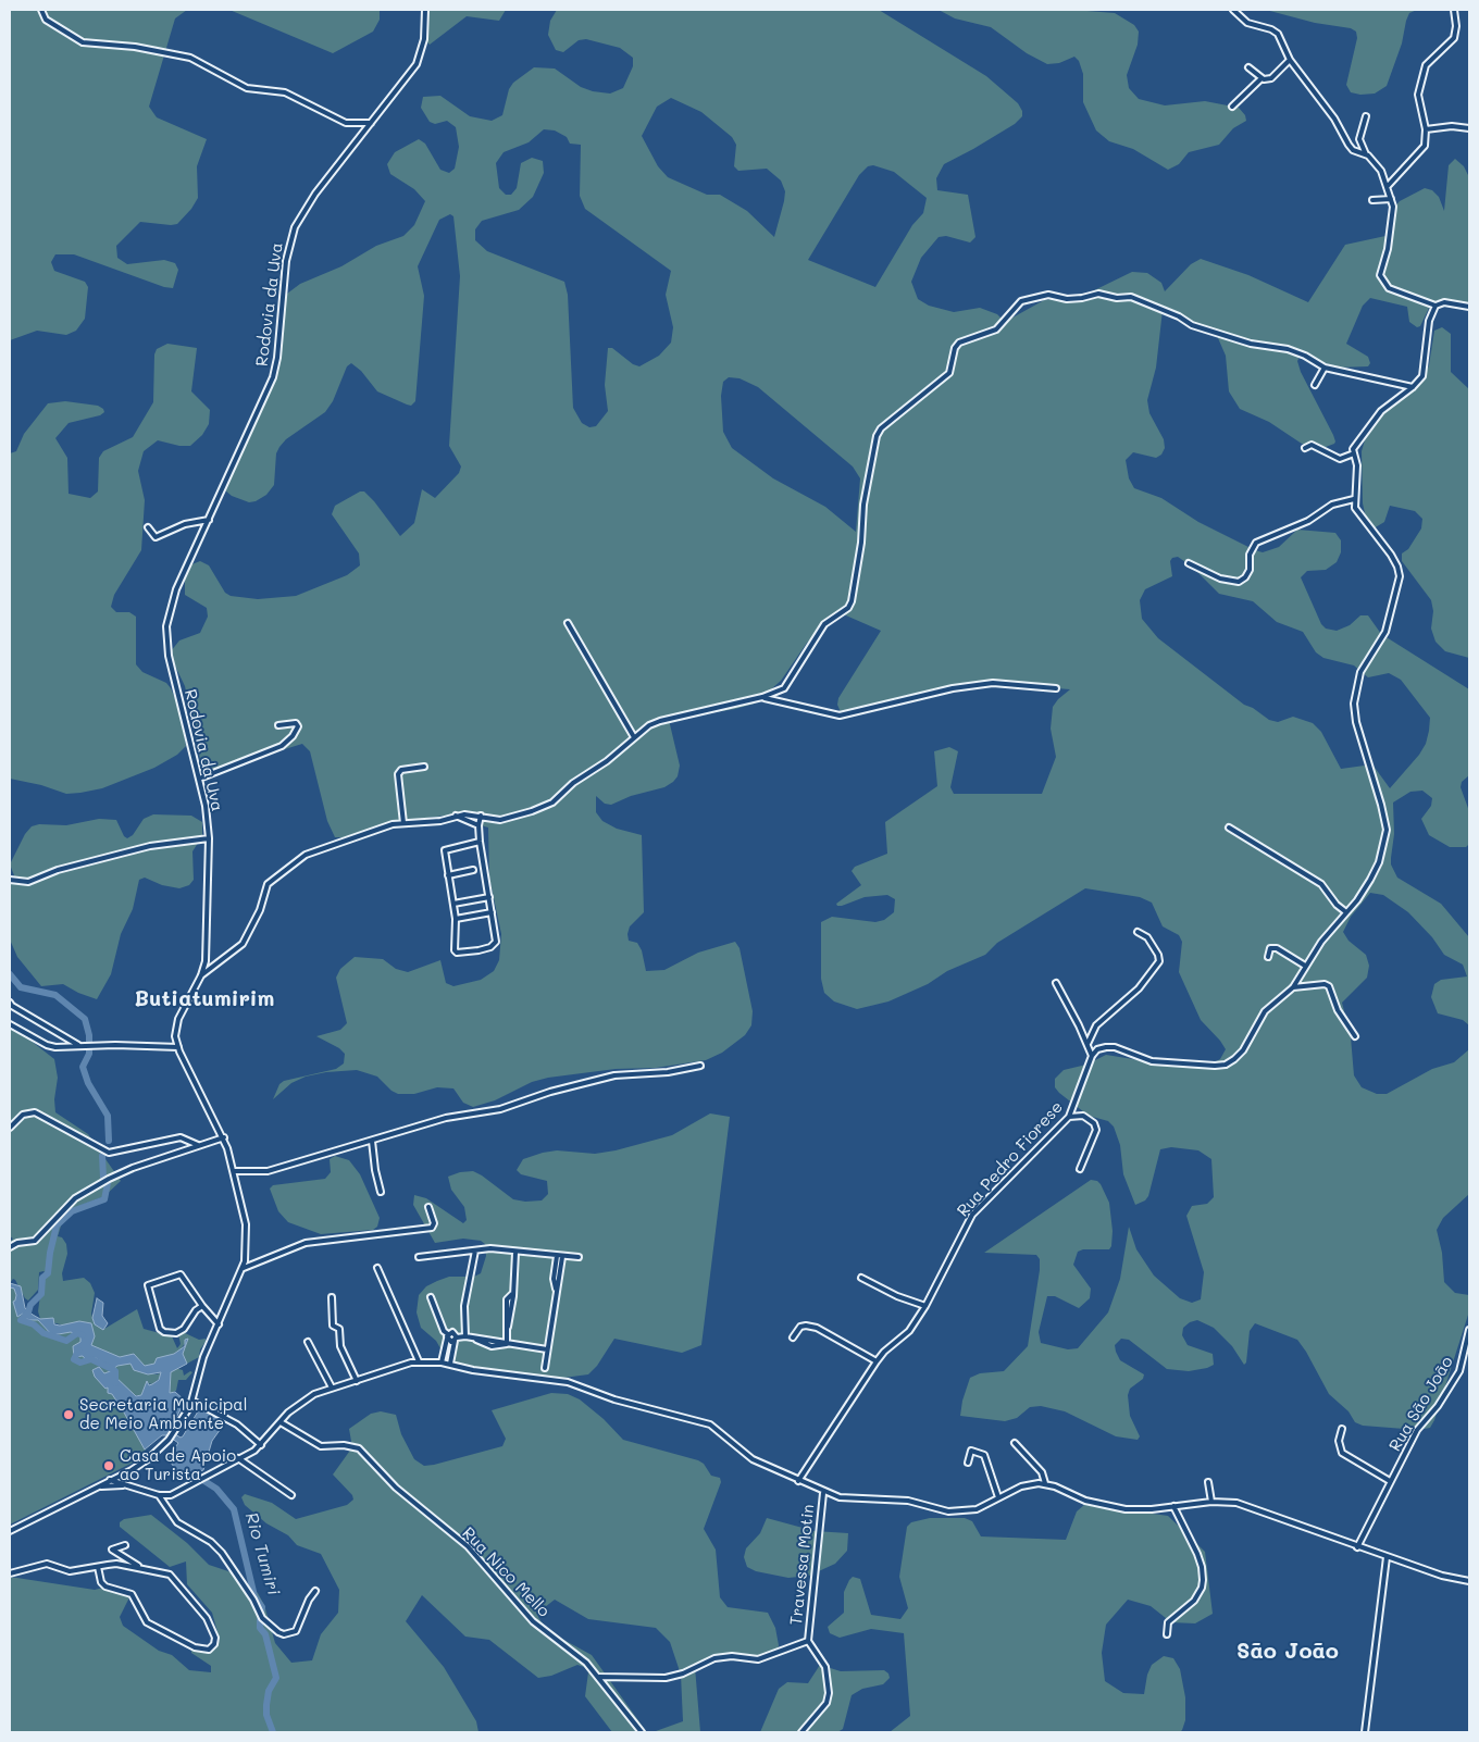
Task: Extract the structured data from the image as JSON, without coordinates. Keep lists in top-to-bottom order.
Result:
{
  "streets": {
    "street": [
      "Rodovia da Uva",
      "Rua Pedro Fiorese",
      "Rua São João",
      "Travessa Motin",
      "Rua Nico Mello"
    ]
  },
  "districts": ["Butiatumirim", "São João"],
  "water": ["Rio Tumiri"],
  "places": ["Secretaria Municipal de Meio Ambiente", "Casa de Apoio ao Turista"]
}
